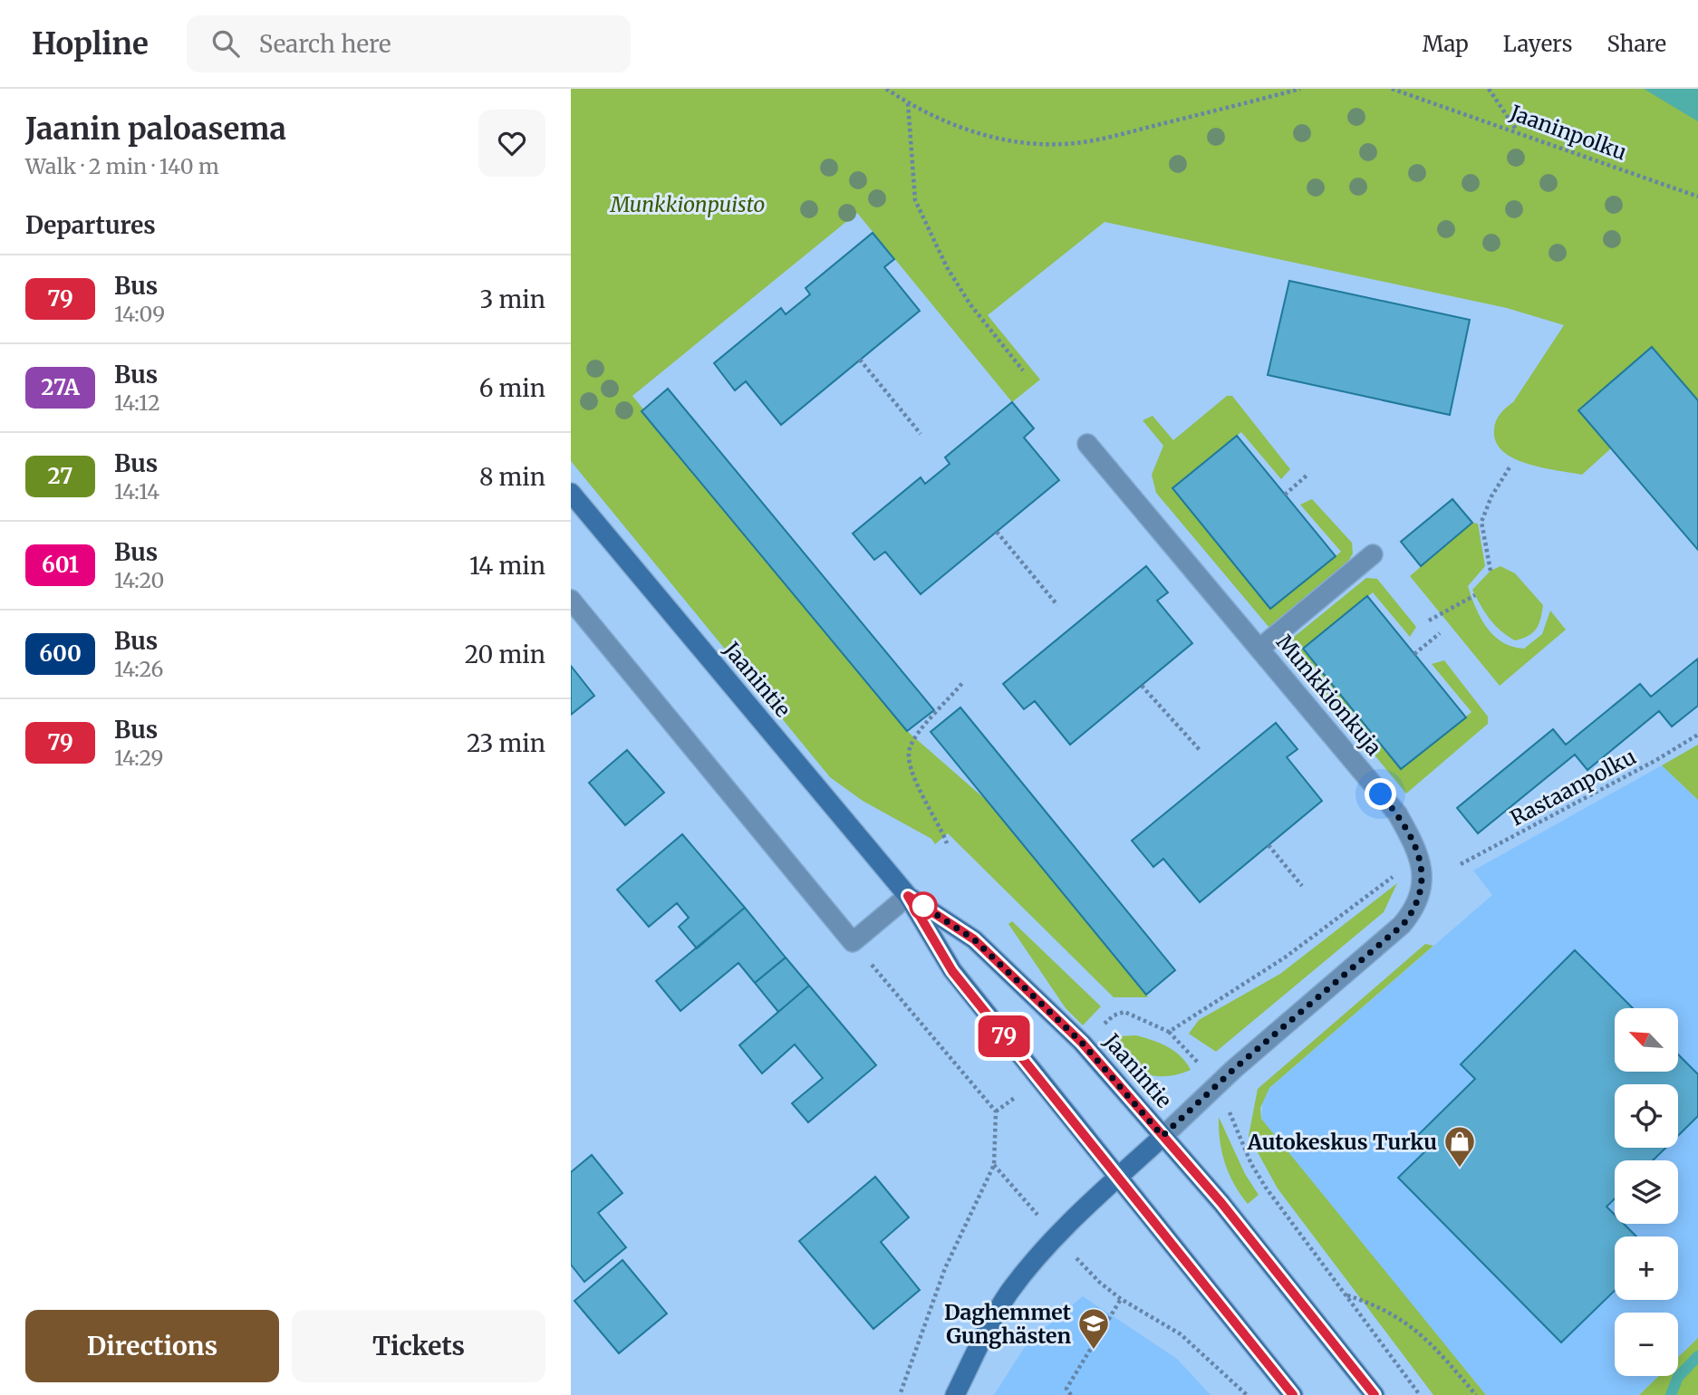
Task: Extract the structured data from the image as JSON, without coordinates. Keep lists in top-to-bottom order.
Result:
{
  "streets": {
    "main road": ["Jaanintie"],
    "street": ["Munkkionkuja"],
    "path": ["Jaaninpolku", "Rastaanpolku"]
  },
  "crossings": [
    ["Jaanintie", "Munkkionkuja"]
  ],
  "parks": ["Munkkionpuisto"],
  "places": {
    "shop": ["Autokeskus Turku"],
    "school or university": ["Daghemmet Gunghästen"]
  },
  "lines": ["bus line 79"],
  "north": "top left",
  "page": {
    "header": "Hopline",
    "search": "Search here",
    "nav": ["Map", "Layers", "Share"],
    "heading": [
      ["Jaanin paloasema", "Walk · 2 min · 140 m"],
      "Departures"
    ],
    "on_map": "79",
    "list": [
      {
        "mark": "79",
        "name": "Bus",
        "note": "14:09",
        "value": "3 min"
      },
      {
        "mark": "27A",
        "name": "Bus",
        "note": "14:12",
        "value": "6 min"
      },
      {
        "mark": "27",
        "name": "Bus",
        "note": "14:14",
        "value": "8 min"
      },
      {
        "mark": "601",
        "name": "Bus",
        "note": "14:20",
        "value": "14 min"
      },
      {
        "mark": "600",
        "name": "Bus",
        "note": "14:26",
        "value": "20 min"
      },
      {
        "mark": "79",
        "name": "Bus",
        "note": "14:29",
        "value": "23 min"
      }
    ],
    "map_buttons": ["+", "−"],
    "buttons": ["Directions", "Tickets"]
  }
}
